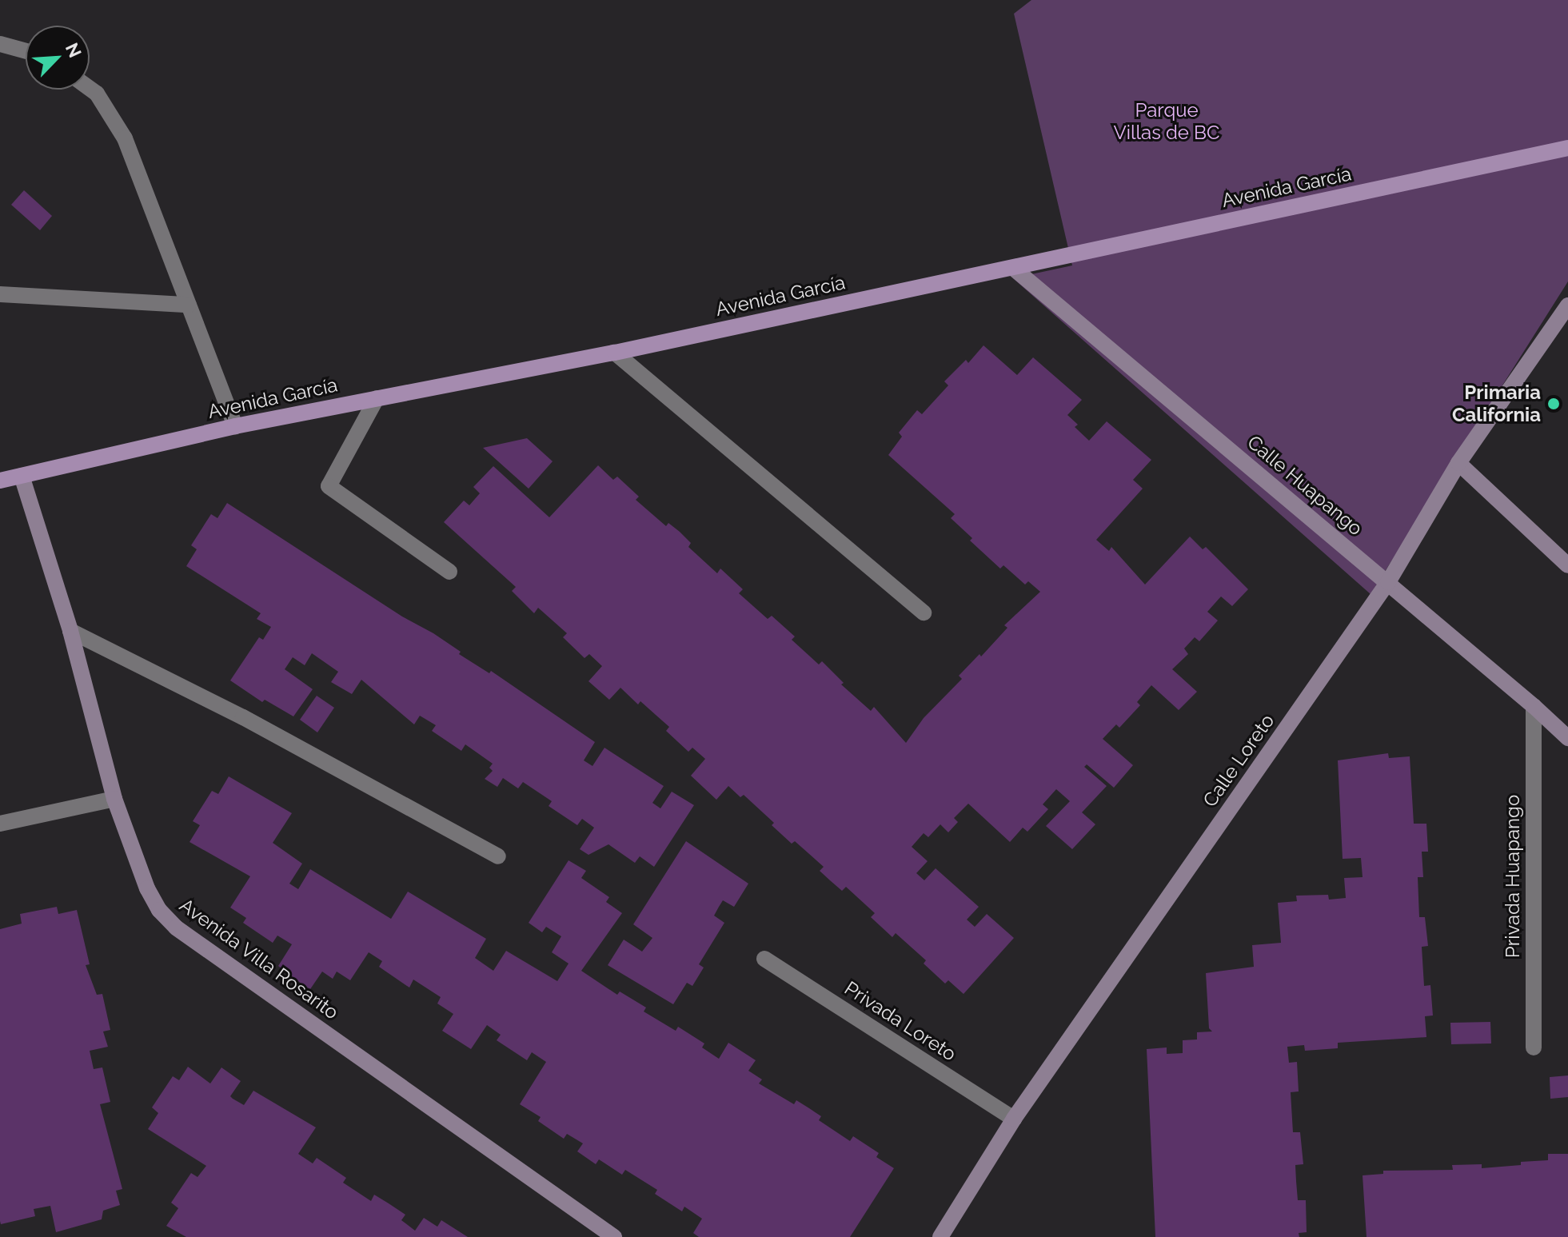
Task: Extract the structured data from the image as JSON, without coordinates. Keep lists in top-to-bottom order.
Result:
{
  "streets": {
    "main road": ["Avenida García"],
    "street": [
      "Calle Huapango",
      "Calle Loreto",
      "Privada Huapango",
      "Avenida Villa Rosarito",
      "Privada Loreto"
    ]
  },
  "crossings": [
    ["Avenida García", "Calle Huapango"],
    ["Avenida García", "Avenida Villa Rosarito"],
    ["Calle Huapango", "Calle Loreto"],
    ["Calle Huapango", "Privada Huapango"],
    ["Calle Loreto", "Privada Loreto"]
  ],
  "parks": ["Parque Villas de BC"],
  "places": ["Primaria California"],
  "north": "top right"
}
